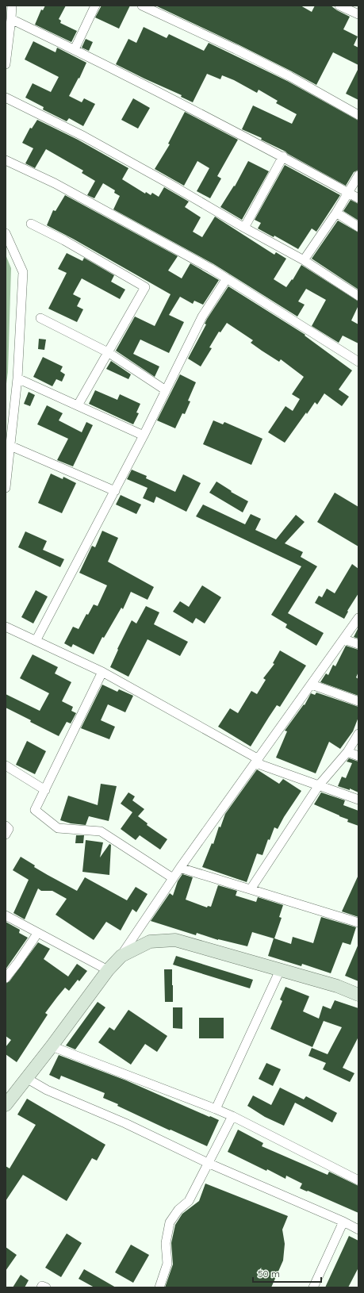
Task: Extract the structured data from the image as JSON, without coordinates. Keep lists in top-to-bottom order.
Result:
{
  "scale_bar": "50 m"
}
